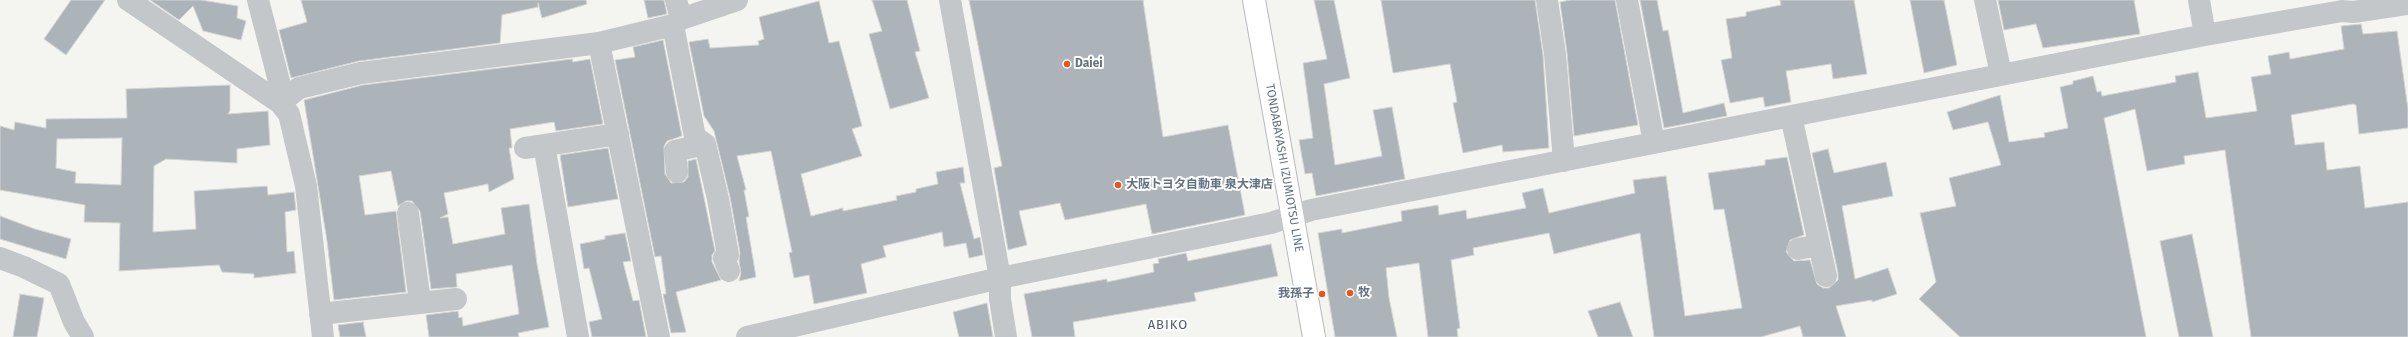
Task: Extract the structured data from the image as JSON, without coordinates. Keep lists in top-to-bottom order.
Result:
{
  "streets": {
    "main road": ["TONDABAYASHI IZUMIOTSU LINE"]
  },
  "districts": ["ABIKO"],
  "places": [
    "Daiei",
    "大阪トヨタ自動車 泉大津店",
    "牧",
    "我孫子"
  ]
}
